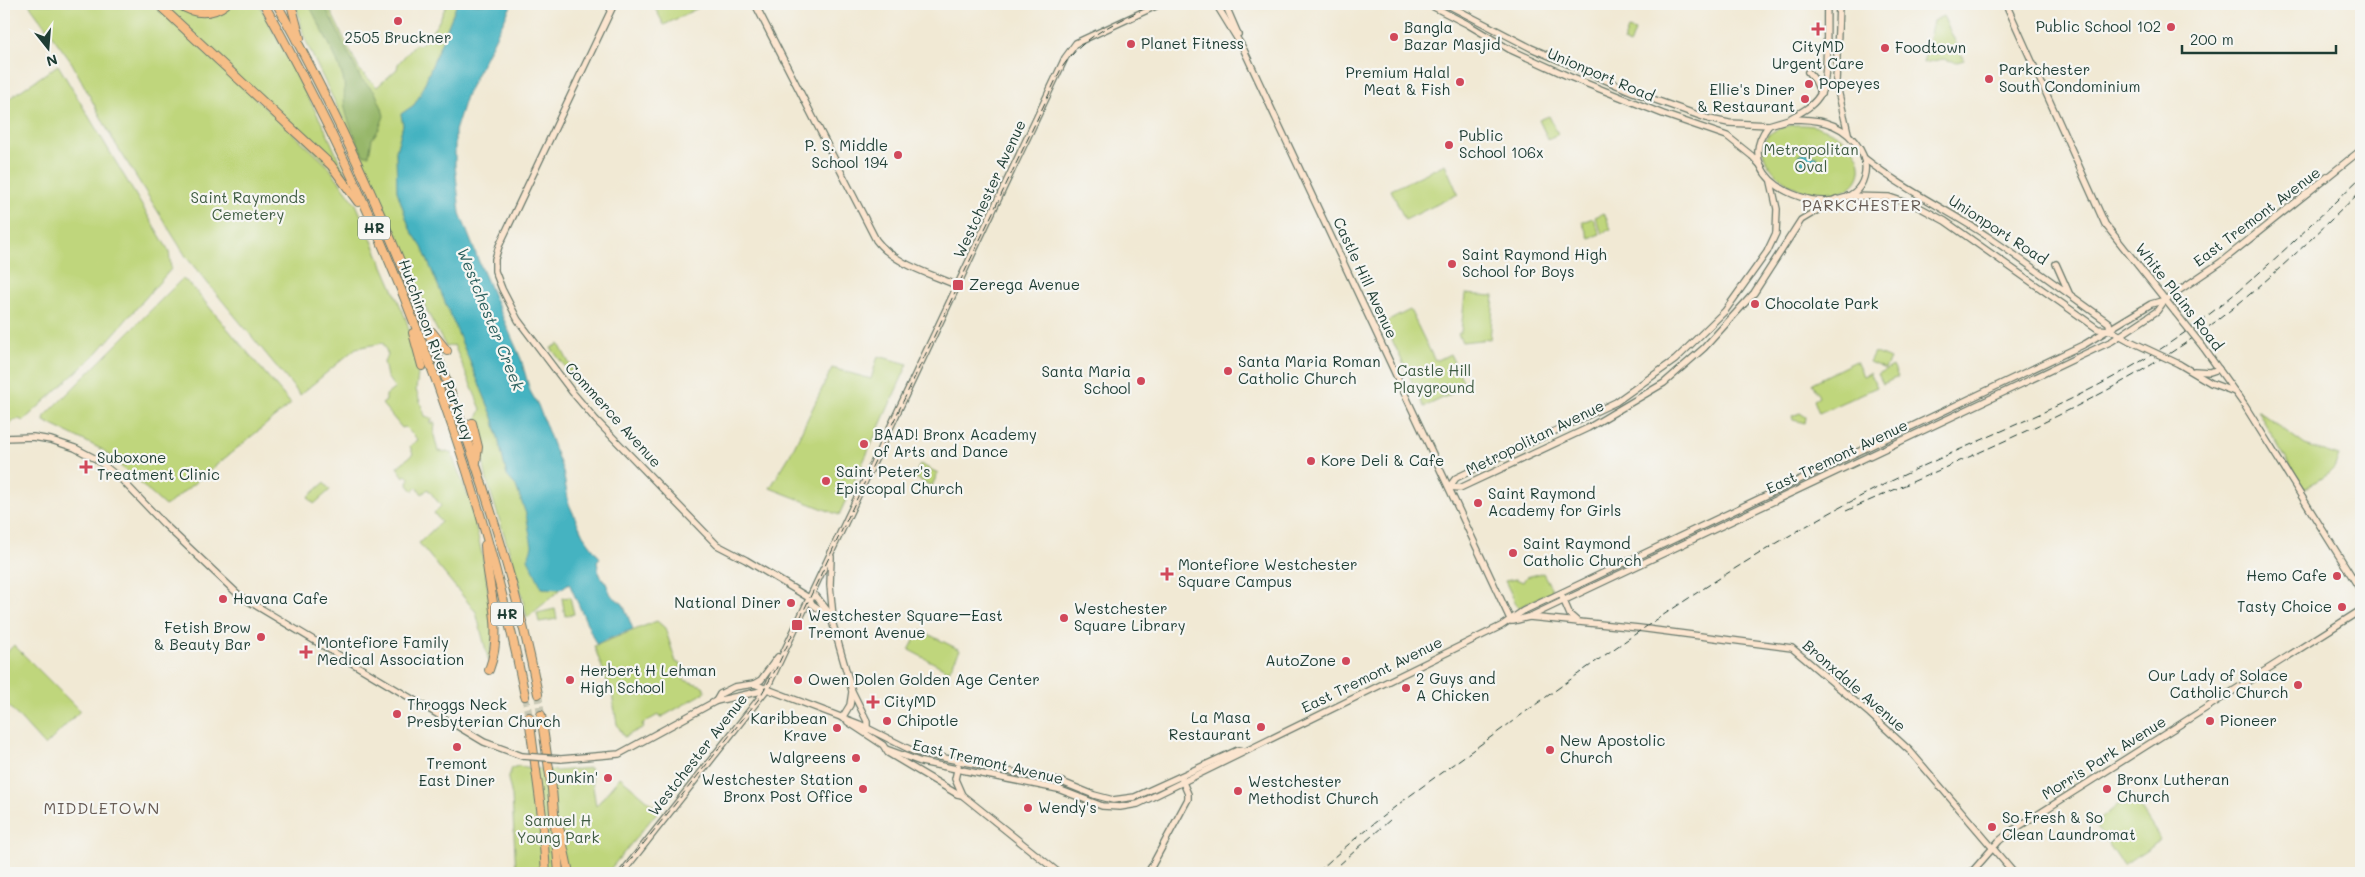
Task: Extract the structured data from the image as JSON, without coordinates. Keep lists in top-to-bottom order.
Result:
{
  "streets": {
    "highway": ["HR", "Hutchinson River Parkway"],
    "main road": [
      "Unionport Road",
      "Westchester Avenue",
      "East Tremont Avenue",
      "Castle Hill Avenue",
      "White Plains Road",
      "Commerce Avenue",
      "Metropolitan Avenue",
      "Bronxdale Avenue",
      "Morris Park Avenue"
    ]
  },
  "crossings": [
    ["Unionport Road", "East Tremont Avenue"],
    ["Unionport Road", "White Plains Road"],
    ["Unionport Road", "Metropolitan Avenue"],
    ["Westchester Avenue", "Commerce Avenue"],
    ["East Tremont Avenue", "Castle Hill Avenue"],
    ["East Tremont Avenue", "White Plains Road"],
    ["East Tremont Avenue", "Bronxdale Avenue"],
    ["Castle Hill Avenue", "Metropolitan Avenue"],
    ["Bronxdale Avenue", "Morris Park Avenue"]
  ],
  "districts": ["PARKCHESTER", "MIDDLETOWN"],
  "water": ["Westchester Creek"],
  "parks": [
    "Metropolitan Oval",
    "Saint Raymonds Cemetery",
    "Castle Hill Playground",
    "Samuel H Young Park"
  ],
  "places": {
    "other": [
      "2505 Bruckner",
      "Public School 102",
      "Bangla Bazar Masjid",
      "Planet Fitness",
      "Foodtown",
      "Parkchester South Condominium",
      "Premium Halal Meat & Fish",
      "Popeyes",
      "Ellie's Diner & Restaurant",
      "Public School 106x",
      "P. S. Middle School 194",
      "Saint Raymond High School for Boys",
      "Chocolate Park",
      "Santa Maria Roman Catholic Church",
      "Santa Maria School",
      "BAAD! Bronx Academy of Arts and Dance",
      "Kore Deli & Cafe",
      "Saint Peter's Episcopal Church",
      "Saint Raymond Academy for Girls",
      "Saint Raymond Catholic Church",
      "Hemo Cafe",
      "Havana Cafe",
      "National Diner",
      "Tasty Choice",
      "Westchester Square Library",
      "Fetish Brow & Beauty Bar",
      "AutoZone",
      "Herbert H Lehman High School",
      "Owen Dolen Golden Age Center",
      "Our Lady of Solace Catholic Church",
      "2 Guys and A Chicken",
      "Throggs Neck Presbyterian Church",
      "Chipotle",
      "Pioneer",
      "La Masa Restaurant",
      "Karibbean Krave",
      "Tremont East Diner",
      "New Apostolic Church",
      "Walgreens",
      "Dunkin'",
      "Westchester Station Bronx Post Office",
      "Bronx Lutheran Church",
      "Westchester Methodist Church",
      "Wendy's",
      "So Fresh & So Clean Laundromat"
    ],
    "health": [
      "CityMD Urgent Care",
      "Suboxone Treatment Clinic",
      "Montefiore Westchester Square Campus",
      "Montefiore Family Medical Association",
      "CityMD"
    ],
    "transit": ["Zerega Avenue", "Westchester Square–East Tremont Avenue"]
  },
  "scale_bar": "200 m",
  "north": "bottom"
}
